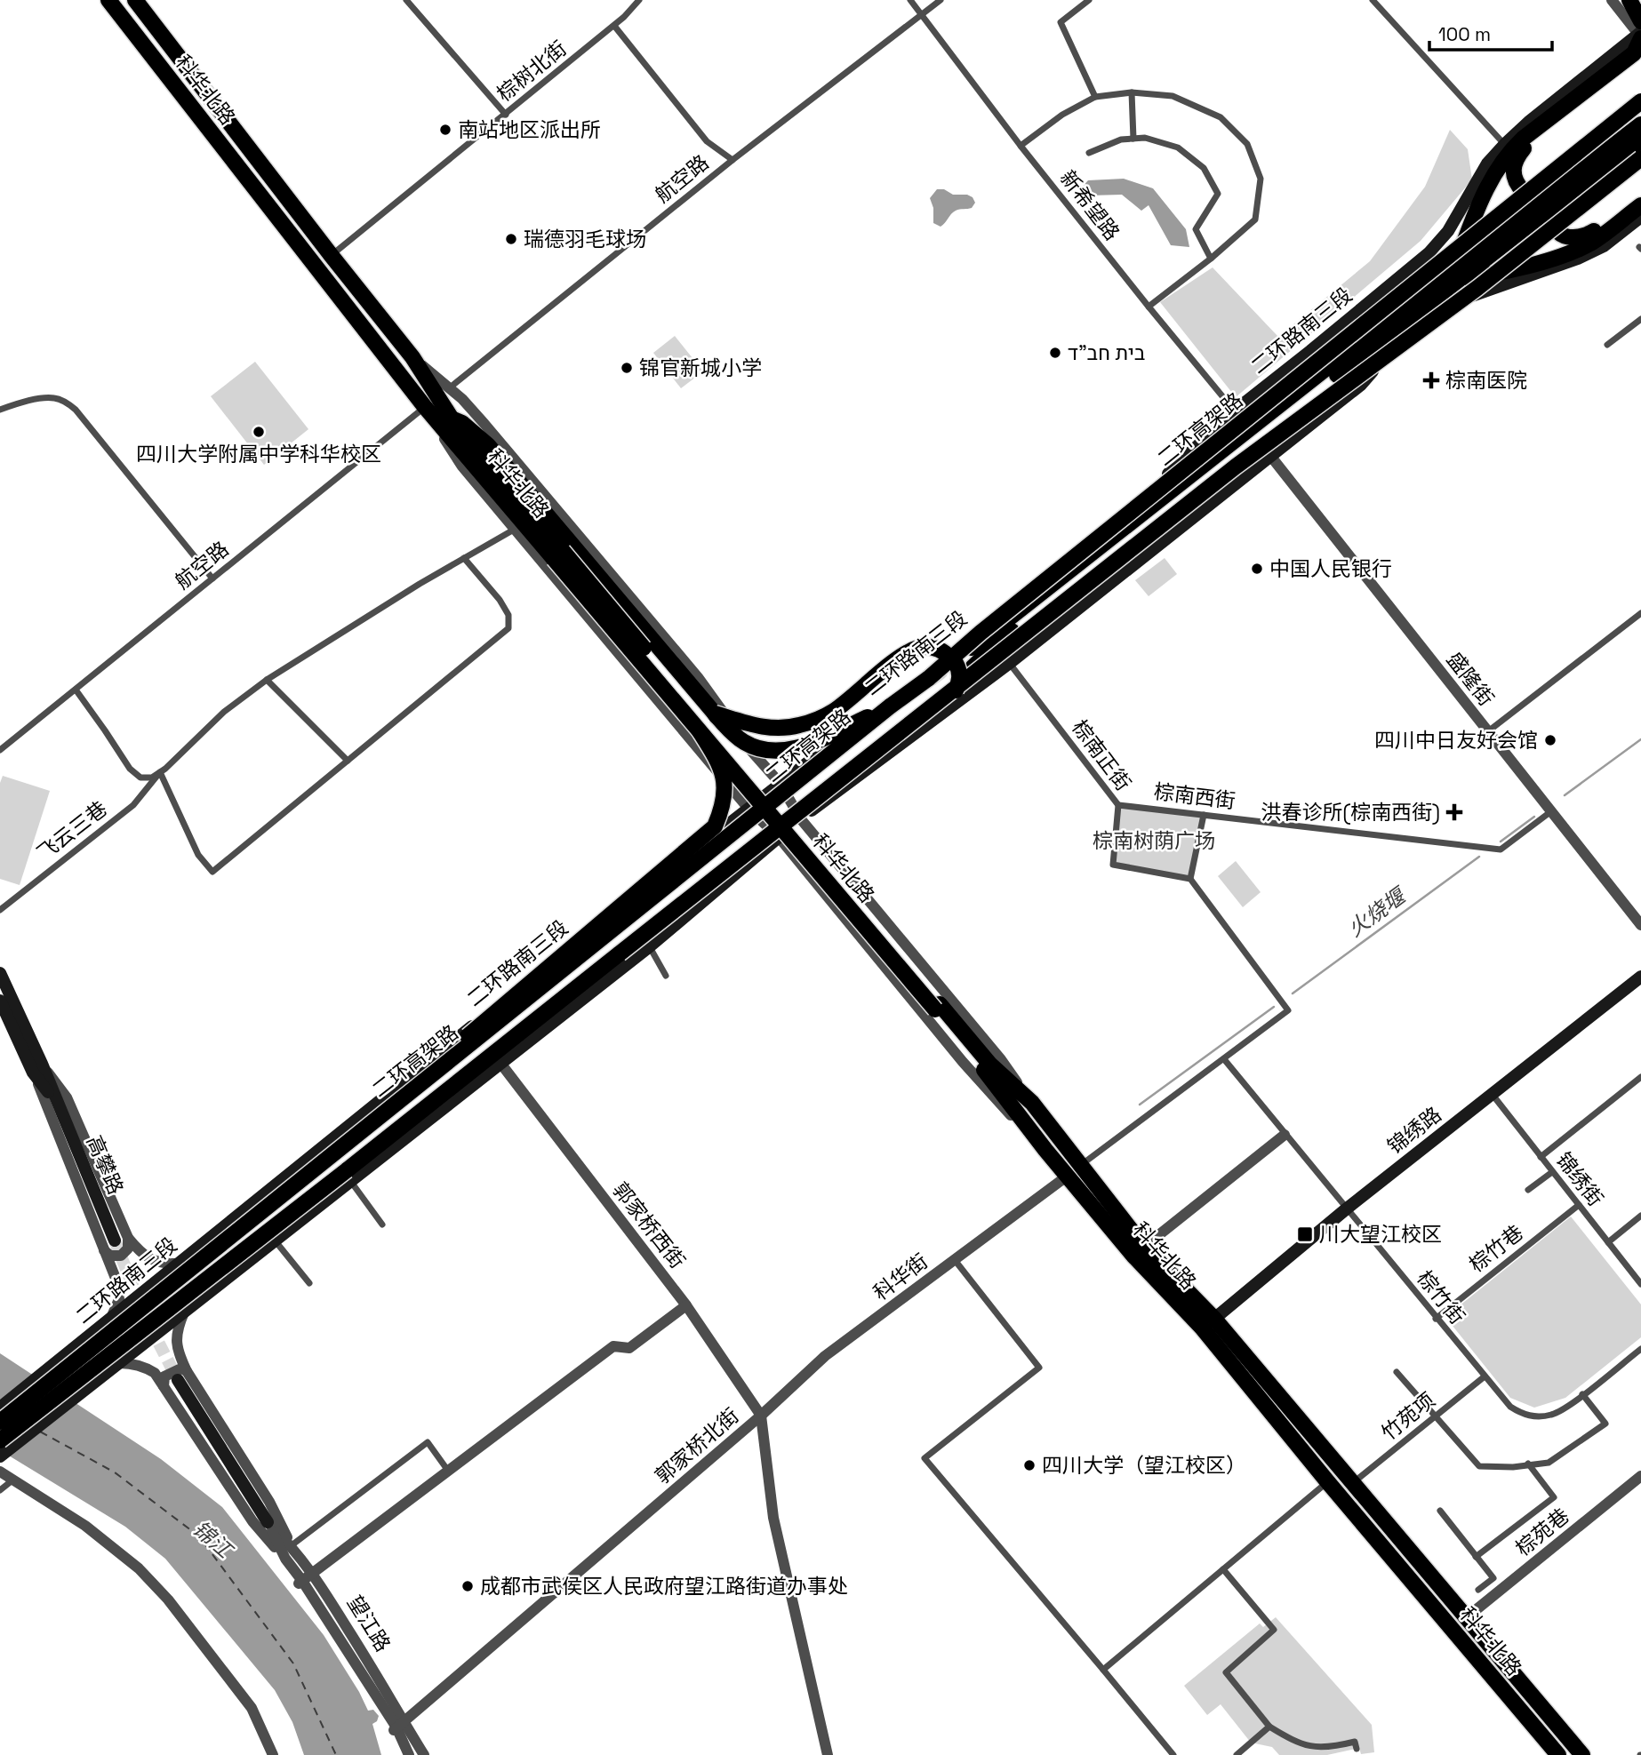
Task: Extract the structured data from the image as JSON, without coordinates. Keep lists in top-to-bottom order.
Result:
{
  "streets": {
    "main road": [
      "科华北路",
      "二环路南三段",
      "二环高架路",
      "锦绣路",
      "高攀路",
      "望江路"
    ],
    "street": [
      "棕树北街",
      "航空路",
      "新希望路",
      "盛隆街",
      "棕南正街",
      "棕南西街",
      "飞云三巷",
      "锦绣街",
      "郭家桥西街",
      "棕竹巷",
      "科华街",
      "棕竹街",
      "竹苑项",
      "郭家桥北街",
      "棕苑巷"
    ]
  },
  "crossings": [
    ["棕树北街", "科华北路"],
    ["科华北路", "航空路"],
    ["科华北路", "锦绣路"],
    ["科华北路", "科华街"],
    ["科华北路", "竹苑项"],
    ["科华北路", "棕苑巷"],
    ["航空路", "新希望路"],
    ["新希望路", "二环路南三段"],
    ["盛隆街", "棕南西街"],
    ["棕南正街", "棕南西街"],
    ["锦绣路", "锦绣街"],
    ["锦绣路", "棕竹街"],
    ["锦绣街", "棕竹巷"],
    ["郭家桥西街", "科华街"],
    ["郭家桥西街", "郭家桥北街"],
    ["棕竹巷", "棕竹街"],
    ["科华街", "郭家桥北街"],
    ["棕竹街", "竹苑项"],
    ["郭家桥北街", "望江路"]
  ],
  "water": ["火烧堰", "锦江"],
  "parks": ["棕南树荫广场"],
  "places": {
    "other": [
      "南站地区派出所",
      "瑞德羽毛球场",
      "בית חב\"ד",
      "锦官新城小学",
      "四川大学附属中学科华校区",
      "中国人民银行",
      "四川中日友好会馆",
      "四川大学（望江校区）",
      "成都市武侯区人民政府望江路街道办事处"
    ],
    "health": ["棕南医院", "洪春诊所(棕南西街)"],
    "transit": ["川大望江校区"]
  },
  "scale_bar": "100 m"
}
